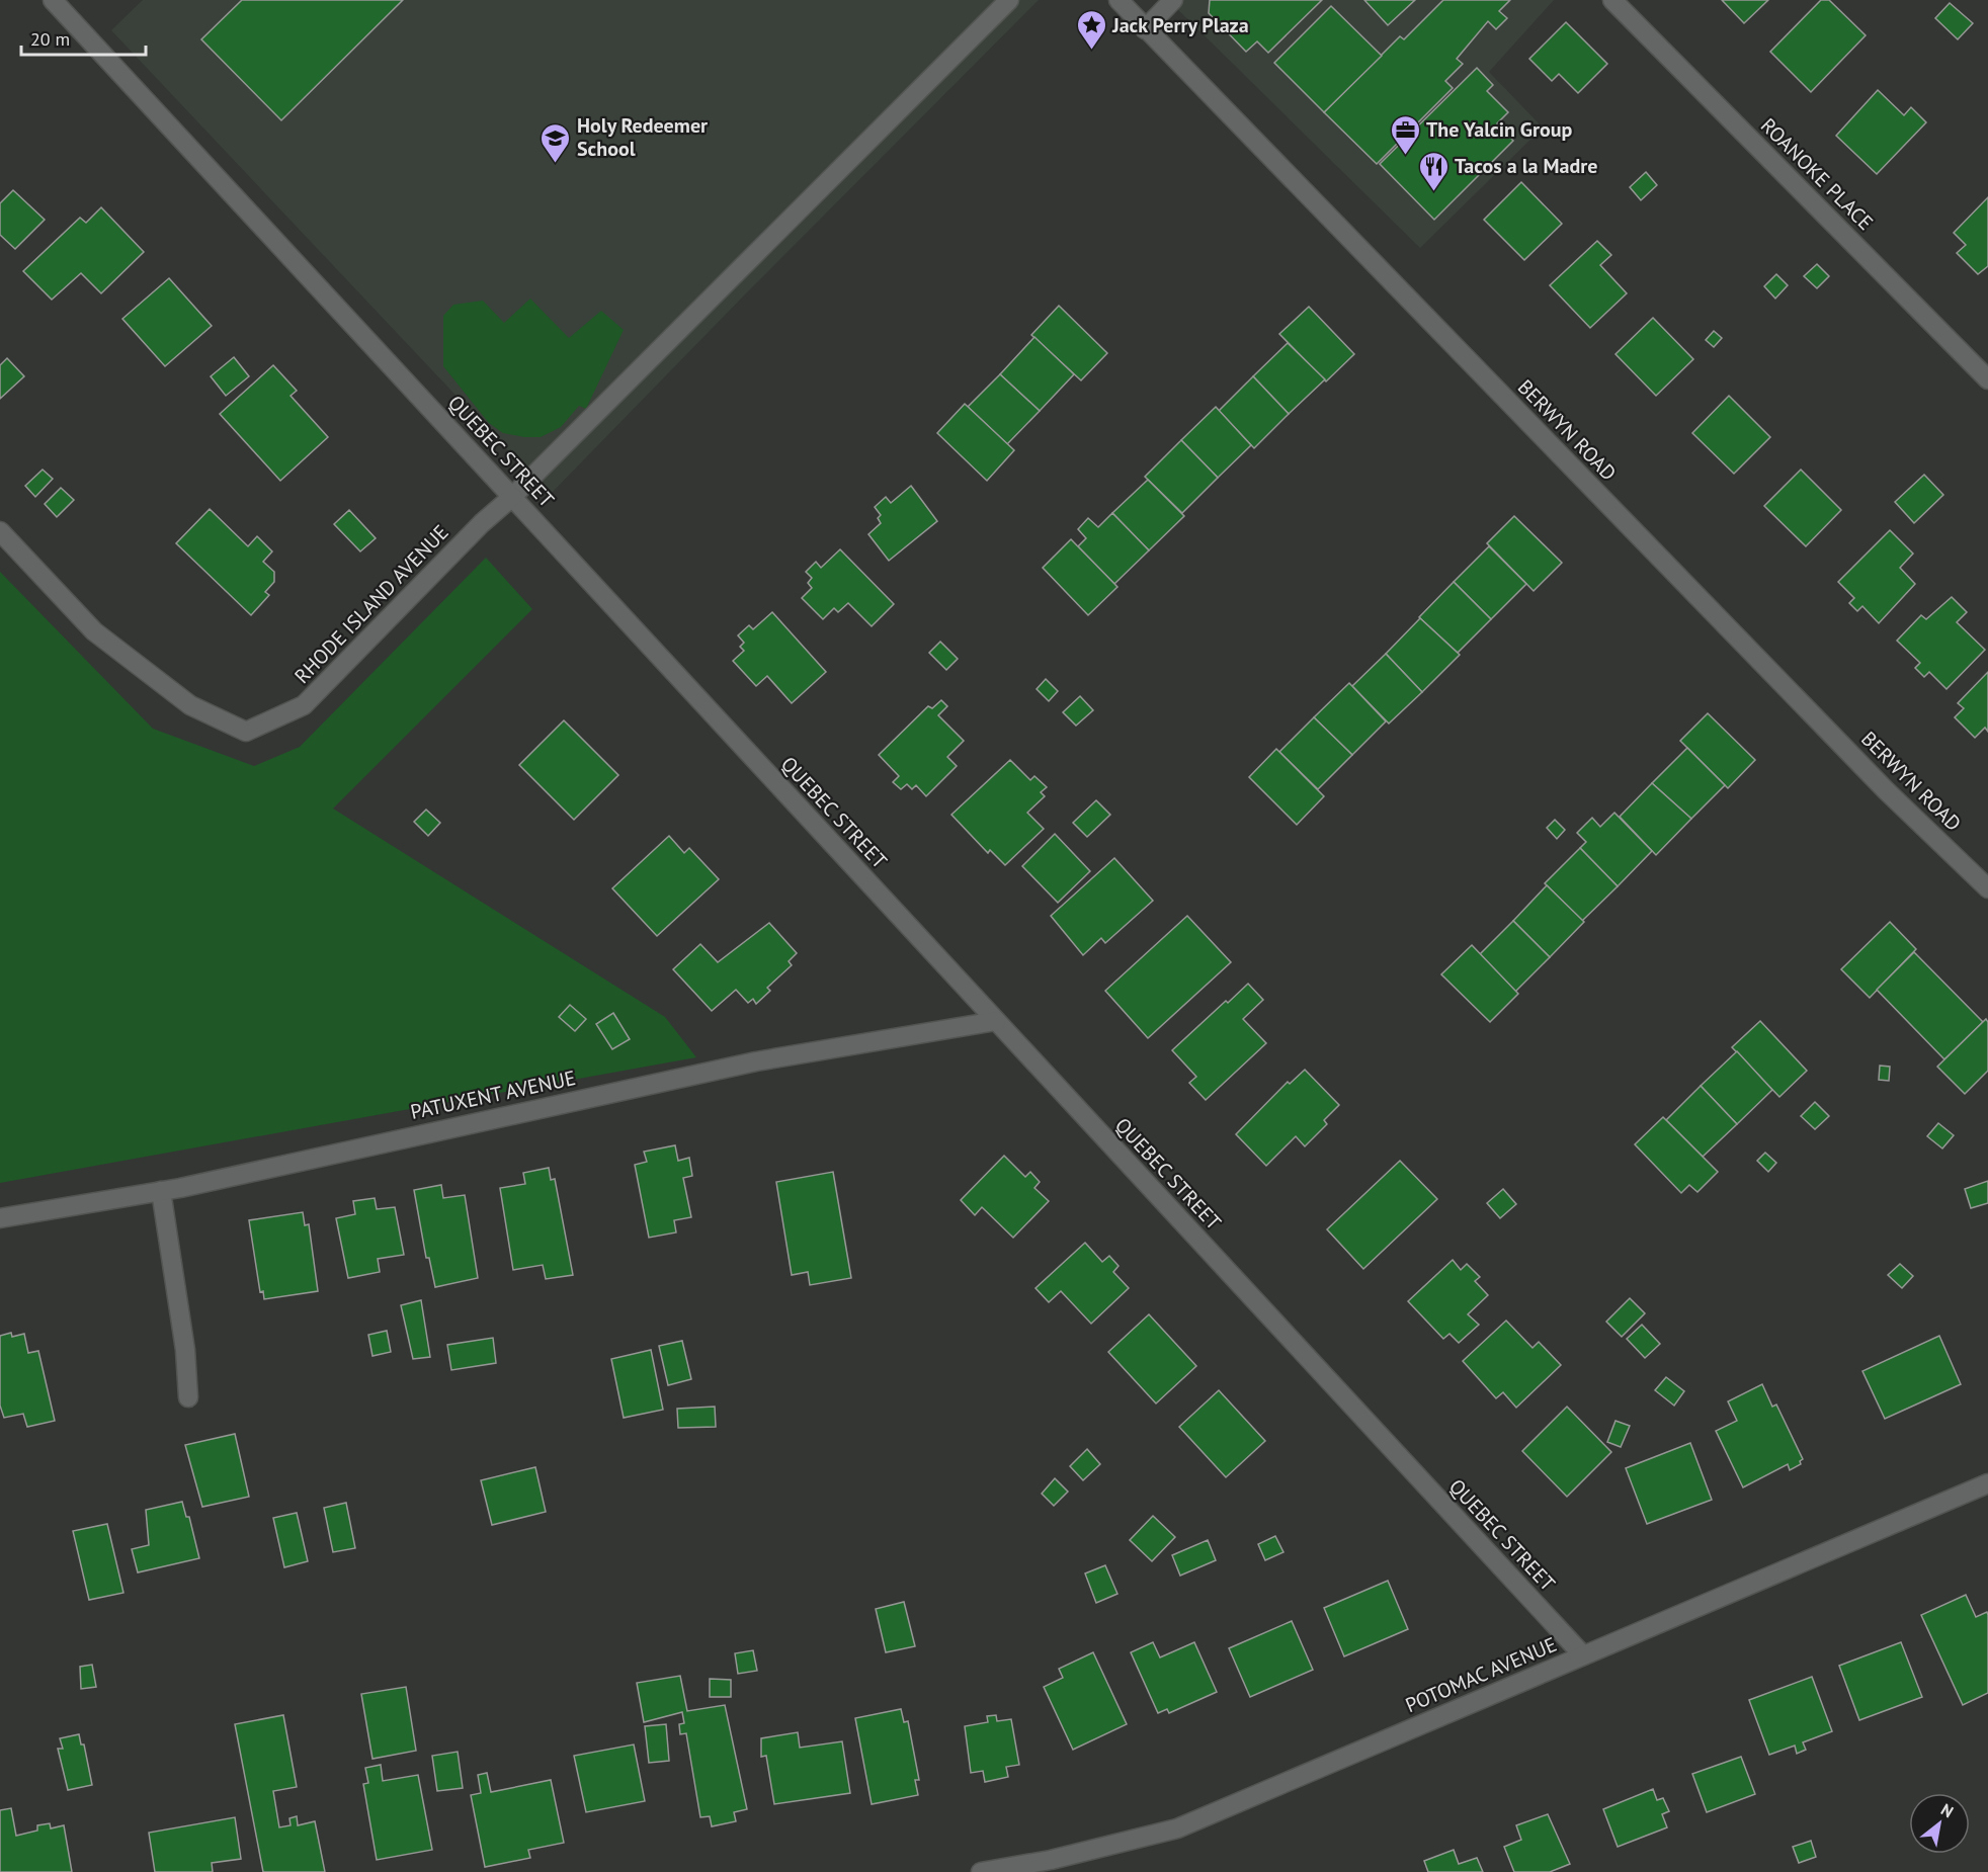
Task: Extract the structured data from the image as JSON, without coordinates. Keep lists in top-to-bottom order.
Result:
{
  "streets": {
    "street": [
      "ROANOKE PLACE",
      "BERWYN ROAD",
      "QUEBEC STREET",
      "RHODE ISLAND AVENUE",
      "PATUXENT AVENUE",
      "POTOMAC AVENUE"
    ]
  },
  "crossings": [
    ["QUEBEC STREET", "RHODE ISLAND AVENUE"],
    ["QUEBEC STREET", "PATUXENT AVENUE"],
    ["QUEBEC STREET", "POTOMAC AVENUE"]
  ],
  "places": {
    "place": ["Jack Perry Plaza"],
    "office": ["The Yalcin Group"],
    "school or university": ["Holy Redeemer School"],
    "restaurant": ["Tacos a la Madre"]
  },
  "scale_bar": "20 m",
  "north": "top right"
}
